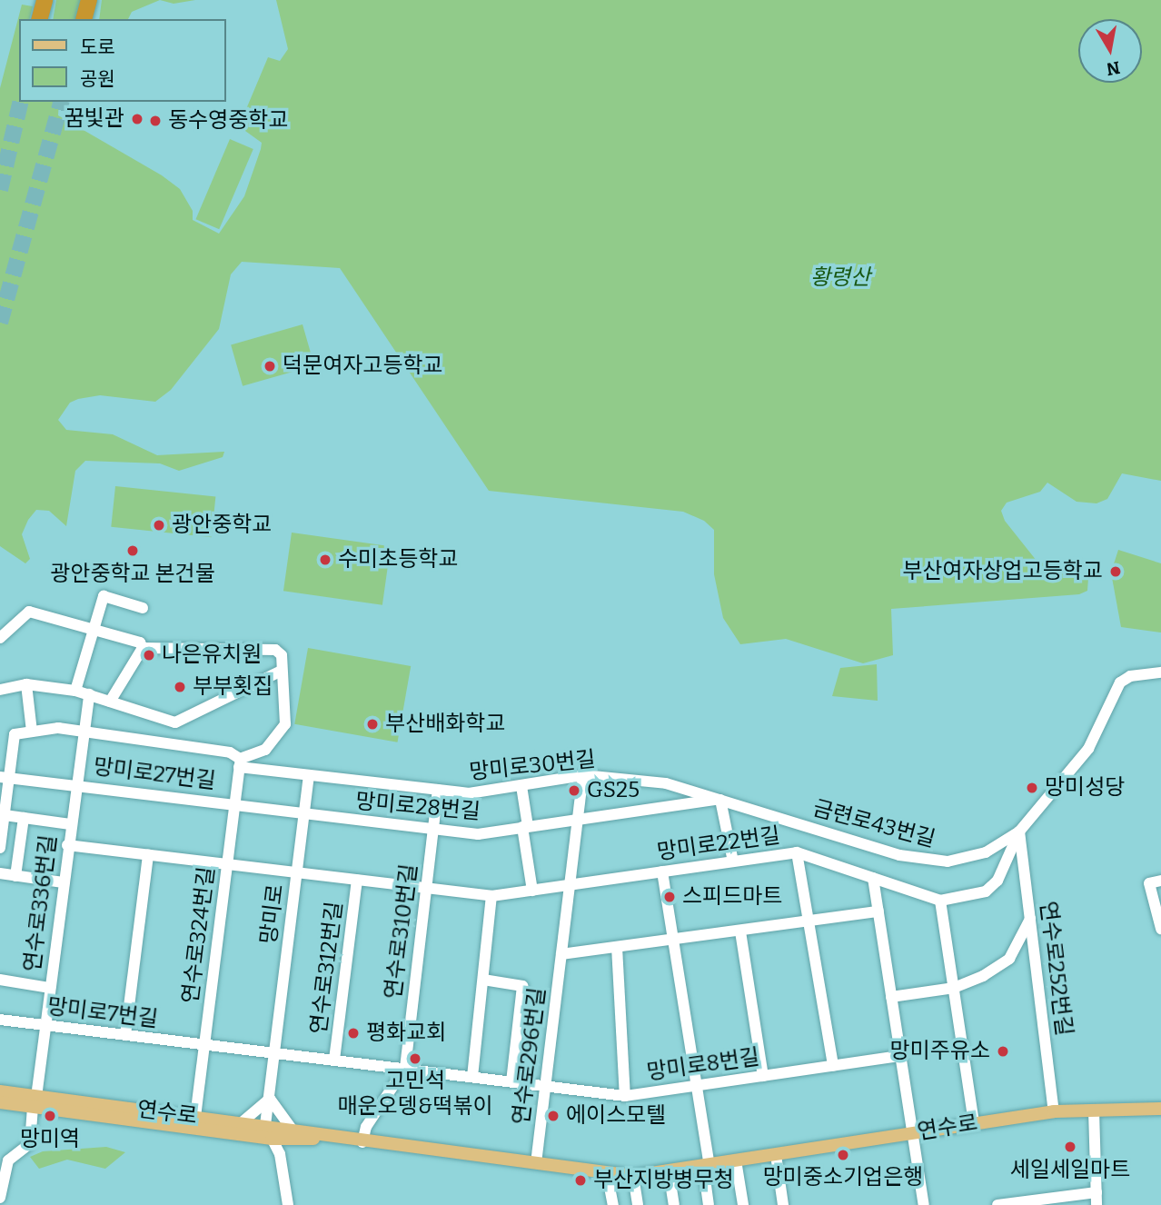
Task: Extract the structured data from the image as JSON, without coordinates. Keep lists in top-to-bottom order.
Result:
{
  "streets": {
    "main road": ["연수로"],
    "street": [
      "망미로30번길",
      "망미로27번길",
      "망미로28번길",
      "금련로43번길",
      "망미로22번길",
      "연수로336번길",
      "망미로",
      "연수로310번길",
      "연수로324번길",
      "연수로312번길",
      "연수로252번길",
      "망미로7번길",
      "연수로296번길",
      "망미로8번길"
    ]
  },
  "crossings": [
    ["망미로30번길", "망미로28번길"],
    ["망미로30번길", "금련로43번길"],
    ["망미로30번길", "망미로"],
    ["망미로30번길", "연수로310번길"],
    ["망미로30번길", "연수로296번길"],
    ["망미로27번길", "망미로28번길"],
    ["망미로27번길", "연수로336번길"],
    ["망미로27번길", "망미로"],
    ["망미로27번길", "연수로324번길"],
    ["망미로28번길", "금련로43번길"],
    ["망미로28번길", "망미로"],
    ["망미로28번길", "연수로310번길"],
    ["망미로28번길", "연수로296번길"],
    ["금련로43번길", "망미로22번길"],
    ["금련로43번길", "연수로252번길"],
    ["망미로22번길", "연수로336번길"],
    ["망미로22번길", "망미로"],
    ["망미로22번길", "연수로310번길"],
    ["망미로22번길", "연수로324번길"],
    ["망미로22번길", "연수로312번길"],
    ["망미로22번길", "연수로252번길"],
    ["망미로22번길", "연수로296번길"],
    ["연수로336번길", "망미로7번길"],
    ["연수로336번길", "연수로"],
    ["망미로", "망미로7번길"],
    ["망미로", "망미로8번길"],
    ["망미로", "연수로"],
    ["연수로310번길", "망미로8번길"],
    ["연수로310번길", "연수로"],
    ["연수로324번길", "망미로7번길"],
    ["연수로324번길", "연수로"],
    ["연수로312번길", "망미로8번길"],
    ["연수로252번길", "연수로"],
    ["망미로7번길", "망미로8번길"],
    ["연수로296번길", "망미로8번길"],
    ["연수로296번길", "연수로"]
  ],
  "parks": ["황령산"],
  "places": [
    "꿈빛관",
    "동수영중학교",
    "덕문여자고등학교",
    "광안중학교",
    "광안중학교 본건물",
    "수미초등학교",
    "부산여자상업고등학교",
    "나은유치원",
    "부부횟집",
    "부산배화학교",
    "망미성당",
    "GS25",
    "스피드마트",
    "평화교회",
    "망미주유소",
    "고민석 매운오뎅&떡볶이",
    "망미역",
    "에이스모텔",
    "세일세일마트",
    "망미중소기업은행",
    "부산지방병무청"
  ],
  "legend": ["도로", "공원"],
  "north": "bottom"
}
